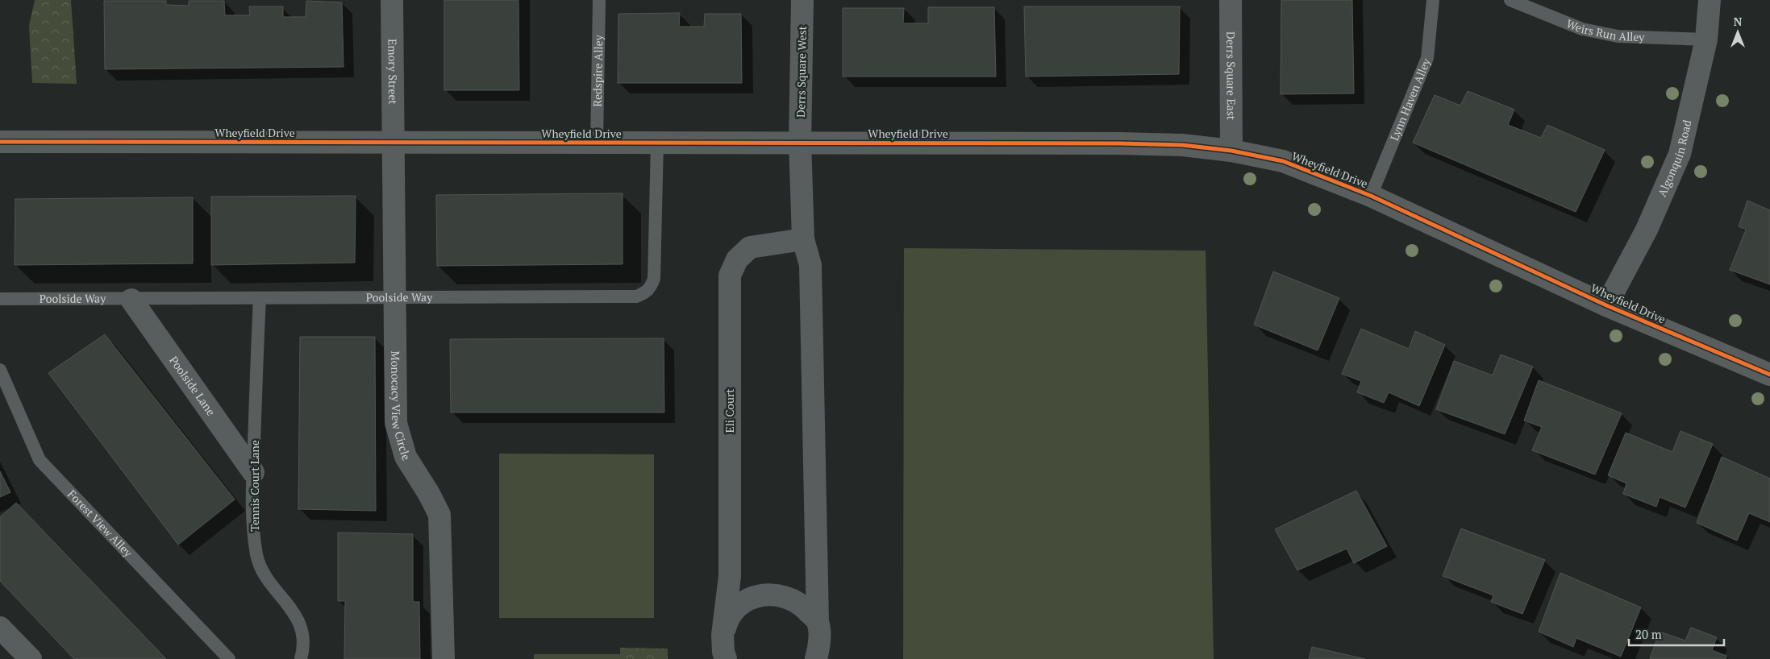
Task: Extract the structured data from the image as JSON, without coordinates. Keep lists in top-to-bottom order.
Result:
{
  "streets": {
    "street": [
      "Emory Street",
      "Derrs Square West",
      "Derrs Square East",
      "Wheyfield Drive",
      "Algonquin Road",
      "Poolside Lane",
      "Monocacy View Circle",
      "Eli Court"
    ],
    "lane": [
      "Weirs Run Alley",
      "Redspire Alley",
      "Lynn Haven Alley",
      "Poolside Way",
      "Tennis Court Lane",
      "Forest View Alley"
    ]
  },
  "crossings": [
    ["Weirs Run Alley", "Algonquin Road"],
    ["Emory Street", "Wheyfield Drive"],
    ["Emory Street", "Monocacy View Circle"],
    ["Redspire Alley", "Wheyfield Drive"],
    ["Derrs Square West", "Wheyfield Drive"],
    ["Derrs Square East", "Wheyfield Drive"],
    ["Lynn Haven Alley", "Wheyfield Drive"],
    ["Wheyfield Drive", "Algonquin Road"],
    ["Wheyfield Drive", "Poolside Way"],
    ["Wheyfield Drive", "Monocacy View Circle"],
    ["Poolside Way", "Poolside Lane"],
    ["Poolside Way", "Monocacy View Circle"],
    ["Poolside Way", "Tennis Court Lane"],
    ["Poolside Lane", "Tennis Court Lane"]
  ],
  "scale_bar": "20 m",
  "north": "top"
}
